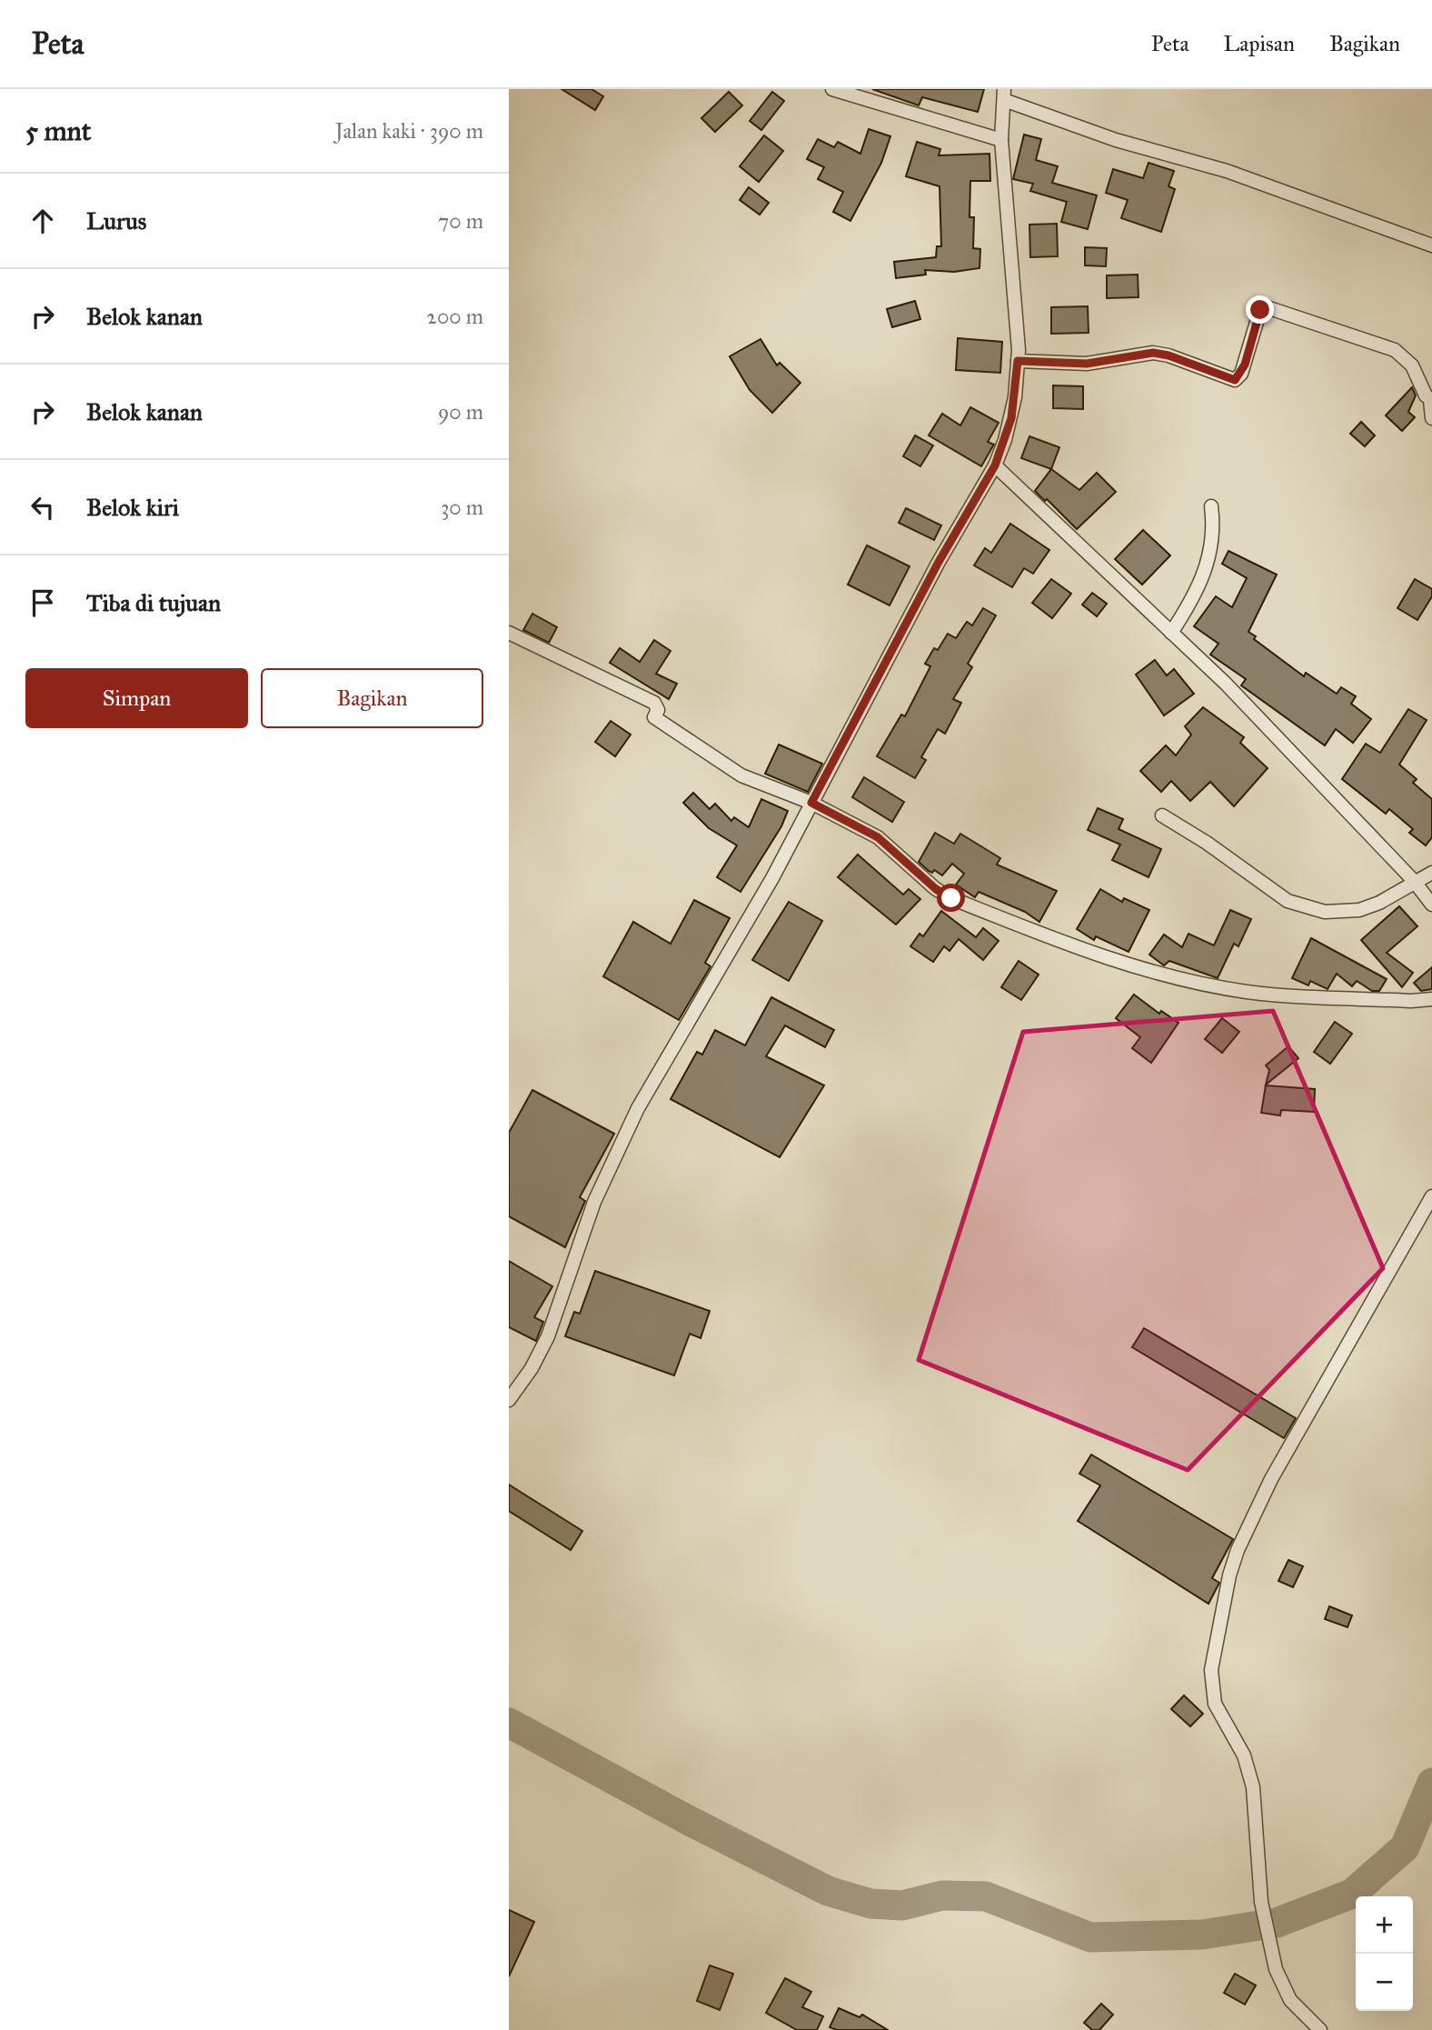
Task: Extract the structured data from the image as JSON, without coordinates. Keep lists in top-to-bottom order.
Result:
{
  "page": {
    "header": "Peta",
    "nav": ["Peta", "Lapisan", "Bagikan"],
    "heading": ["5 mnt", "Jalan kaki · 390 m"],
    "list": [
      ["Lurus", "70 m"],
      ["Belok kanan", "200 m"],
      ["Belok kanan", "90 m"],
      ["Belok kiri", "30 m"],
      "Tiba di tujuan"
    ],
    "buttons": ["Simpan", "Bagikan"],
    "map_buttons": ["+", "−"]
  }
}
